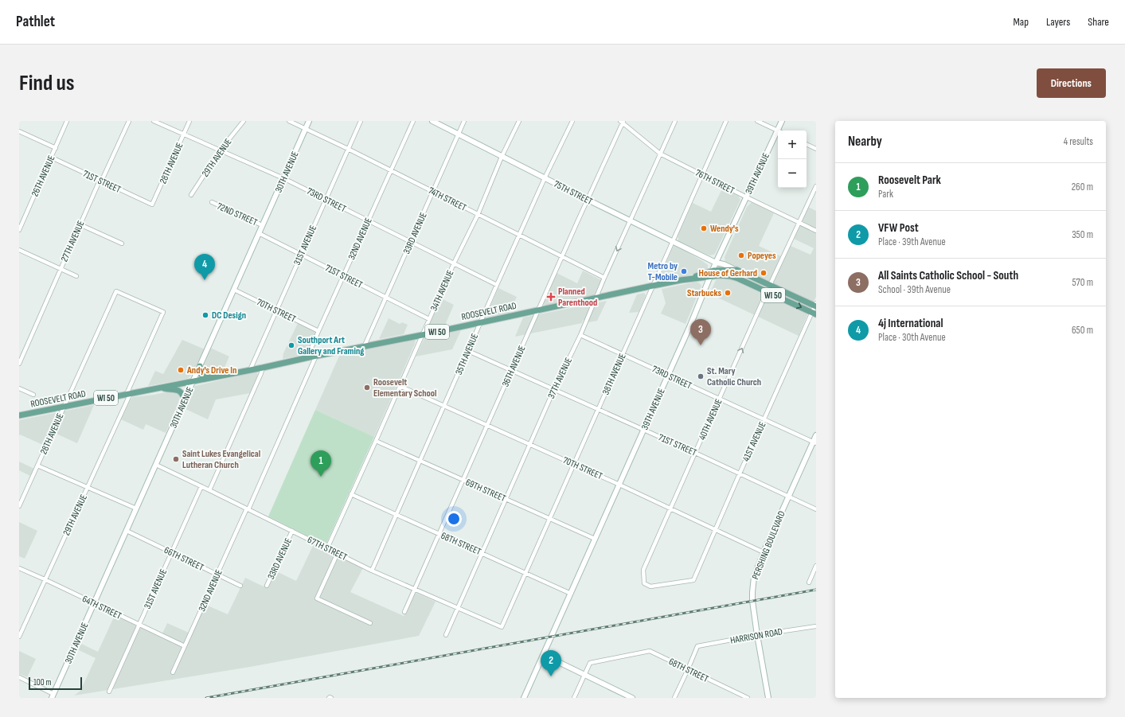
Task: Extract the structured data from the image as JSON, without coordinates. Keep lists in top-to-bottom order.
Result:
{
  "streets": {
    "main road": ["WI 50", "ROOSEVELT ROAD"],
    "street": [
      "29TH AVENUE",
      "28TH AVENUE",
      "30TH AVENUE",
      "39TH AVENUE",
      "26TH AVENUE",
      "71ST STREET",
      "76TH STREET",
      "75TH STREET",
      "74TH STREET",
      "73RD STREET",
      "72ND STREET",
      "33RD AVENUE",
      "32ND AVENUE",
      "27TH AVENUE",
      "31ST AVENUE",
      "34TH AVENUE",
      "70TH STREET",
      "35TH AVENUE",
      "36TH AVENUE",
      "38TH AVENUE",
      "37TH AVENUE",
      "40TH AVENUE",
      "41ST AVENUE",
      "69TH STREET",
      "68TH STREET",
      "PERSHING BOULEVARD",
      "67TH STREET",
      "66TH STREET",
      "64TH STREET",
      "HARRISON ROAD"
    ]
  },
  "crossings": [
    ["29TH AVENUE", "28TH AVENUE"],
    ["29TH AVENUE", "73RD STREET"],
    ["29TH AVENUE", "ROOSEVELT ROAD"],
    ["29TH AVENUE", "64TH STREET"],
    ["28TH AVENUE", "71ST STREET"],
    ["28TH AVENUE", "73RD STREET"],
    ["28TH AVENUE", "ROOSEVELT ROAD"],
    ["30TH AVENUE", "71ST STREET"],
    ["30TH AVENUE", "74TH STREET"],
    ["30TH AVENUE", "73RD STREET"],
    ["30TH AVENUE", "72ND STREET"],
    ["30TH AVENUE", "70TH STREET"],
    ["30TH AVENUE", "ROOSEVELT ROAD"],
    ["30TH AVENUE", "67TH STREET"],
    ["30TH AVENUE", "66TH STREET"],
    ["30TH AVENUE", "64TH STREET"],
    ["39TH AVENUE", "71ST STREET"],
    ["39TH AVENUE", "76TH STREET"],
    ["39TH AVENUE", "75TH STREET"],
    ["39TH AVENUE", "73RD STREET"],
    ["39TH AVENUE", "WI 50"],
    ["39TH AVENUE", "70TH STREET"],
    ["39TH AVENUE", "69TH STREET"],
    ["39TH AVENUE", "68TH STREET"],
    ["26TH AVENUE", "71ST STREET"],
    ["71ST STREET", "33RD AVENUE"],
    ["71ST STREET", "32ND AVENUE"],
    ["71ST STREET", "27TH AVENUE"],
    ["71ST STREET", "31ST AVENUE"],
    ["71ST STREET", "34TH AVENUE"],
    ["71ST STREET", "35TH AVENUE"],
    ["71ST STREET", "36TH AVENUE"],
    ["71ST STREET", "38TH AVENUE"],
    ["71ST STREET", "37TH AVENUE"],
    ["71ST STREET", "40TH AVENUE"],
    ["71ST STREET", "41ST AVENUE"],
    ["71ST STREET", "PERSHING BOULEVARD"],
    ["76TH STREET", "36TH AVENUE"],
    ["76TH STREET", "38TH AVENUE"],
    ["76TH STREET", "37TH AVENUE"],
    ["75TH STREET", "33RD AVENUE"],
    ["75TH STREET", "34TH AVENUE"],
    ["75TH STREET", "WI 50"],
    ["75TH STREET", "35TH AVENUE"],
    ["75TH STREET", "36TH AVENUE"],
    ["75TH STREET", "38TH AVENUE"],
    ["75TH STREET", "37TH AVENUE"],
    ["74TH STREET", "33RD AVENUE"],
    ["74TH STREET", "32ND AVENUE"],
    ["74TH STREET", "31ST AVENUE"],
    ["74TH STREET", "34TH AVENUE"],
    ["74TH STREET", "35TH AVENUE"],
    ["74TH STREET", "36TH AVENUE"],
    ["74TH STREET", "37TH AVENUE"],
    ["73RD STREET", "33RD AVENUE"],
    ["73RD STREET", "32ND AVENUE"],
    ["73RD STREET", "31ST AVENUE"],
    ["73RD STREET", "34TH AVENUE"],
    ["73RD STREET", "35TH AVENUE"],
    ["73RD STREET", "38TH AVENUE"],
    ["73RD STREET", "37TH AVENUE"],
    ["73RD STREET", "40TH AVENUE"],
    ["73RD STREET", "41ST AVENUE"],
    ["73RD STREET", "PERSHING BOULEVARD"],
    ["33RD AVENUE", "ROOSEVELT ROAD"],
    ["33RD AVENUE", "67TH STREET"],
    ["32ND AVENUE", "70TH STREET"],
    ["32ND AVENUE", "ROOSEVELT ROAD"],
    ["32ND AVENUE", "67TH STREET"],
    ["32ND AVENUE", "66TH STREET"],
    ["32ND AVENUE", "64TH STREET"],
    ["31ST AVENUE", "70TH STREET"],
    ["31ST AVENUE", "ROOSEVELT ROAD"],
    ["31ST AVENUE", "67TH STREET"],
    ["31ST AVENUE", "66TH STREET"],
    ["31ST AVENUE", "64TH STREET"],
    ["34TH AVENUE", "70TH STREET"],
    ["34TH AVENUE", "ROOSEVELT ROAD"],
    ["34TH AVENUE", "69TH STREET"],
    ["34TH AVENUE", "68TH STREET"],
    ["34TH AVENUE", "67TH STREET"],
    ["WI 50", "ROOSEVELT ROAD"],
    ["WI 50", "40TH AVENUE"],
    ["WI 50", "41ST AVENUE"],
    ["70TH STREET", "35TH AVENUE"],
    ["70TH STREET", "36TH AVENUE"],
    ["70TH STREET", "38TH AVENUE"],
    ["70TH STREET", "37TH AVENUE"],
    ["70TH STREET", "40TH AVENUE"],
    ["70TH STREET", "41ST AVENUE"],
    ["70TH STREET", "PERSHING BOULEVARD"],
    ["ROOSEVELT ROAD", "35TH AVENUE"],
    ["ROOSEVELT ROAD", "36TH AVENUE"],
    ["ROOSEVELT ROAD", "38TH AVENUE"],
    ["ROOSEVELT ROAD", "37TH AVENUE"],
    ["35TH AVENUE", "69TH STREET"],
    ["35TH AVENUE", "68TH STREET"],
    ["35TH AVENUE", "67TH STREET"],
    ["36TH AVENUE", "69TH STREET"],
    ["36TH AVENUE", "68TH STREET"],
    ["36TH AVENUE", "67TH STREET"],
    ["38TH AVENUE", "69TH STREET"],
    ["38TH AVENUE", "68TH STREET"],
    ["38TH AVENUE", "67TH STREET"],
    ["37TH AVENUE", "69TH STREET"],
    ["37TH AVENUE", "68TH STREET"],
    ["37TH AVENUE", "67TH STREET"],
    ["40TH AVENUE", "41ST AVENUE"],
    ["68TH STREET", "HARRISON ROAD"],
    ["PERSHING BOULEVARD", "HARRISON ROAD"]
  ],
  "places": {
    "other": [
      "Wendy's",
      "Popeyes",
      "Metro by T-Mobile",
      "House of Gerhard",
      "Starbucks",
      "DC Design",
      "Southport Art Gallery and Framing",
      "Andy's Drive In",
      "St. Mary Catholic Church",
      "Roosevelt Elementary School",
      "Saint Lukes Evangelical Lutheran Church"
    ],
    "health": ["Planned Parenthood"]
  },
  "scale_bar": "100 m",
  "page": {
    "header": "Pathlet",
    "nav": ["Map", "Layers", "Share"],
    "buttons": "Directions",
    "title": "Find us",
    "heading": ["Nearby", "4 results"],
    "map_buttons": ["+", "−"],
    "list": [
      {
        "mark": "1",
        "name": "Roosevelt Park",
        "note": "Park",
        "value": "260 m"
      },
      {
        "mark": "2",
        "name": "VFW Post",
        "note": "Place · 39th Avenue",
        "value": "350 m"
      },
      {
        "mark": "3",
        "name": "All Saints Catholic School - South",
        "note": "School · 39th Avenue",
        "value": "570 m"
      },
      {
        "mark": "4",
        "name": "4j International",
        "note": "Place · 30th Avenue",
        "value": "650 m"
      }
    ],
    "pins": [
      "4",
      "3",
      "1",
      "2"
    ],
    "scale": "100 m"
  }
}
